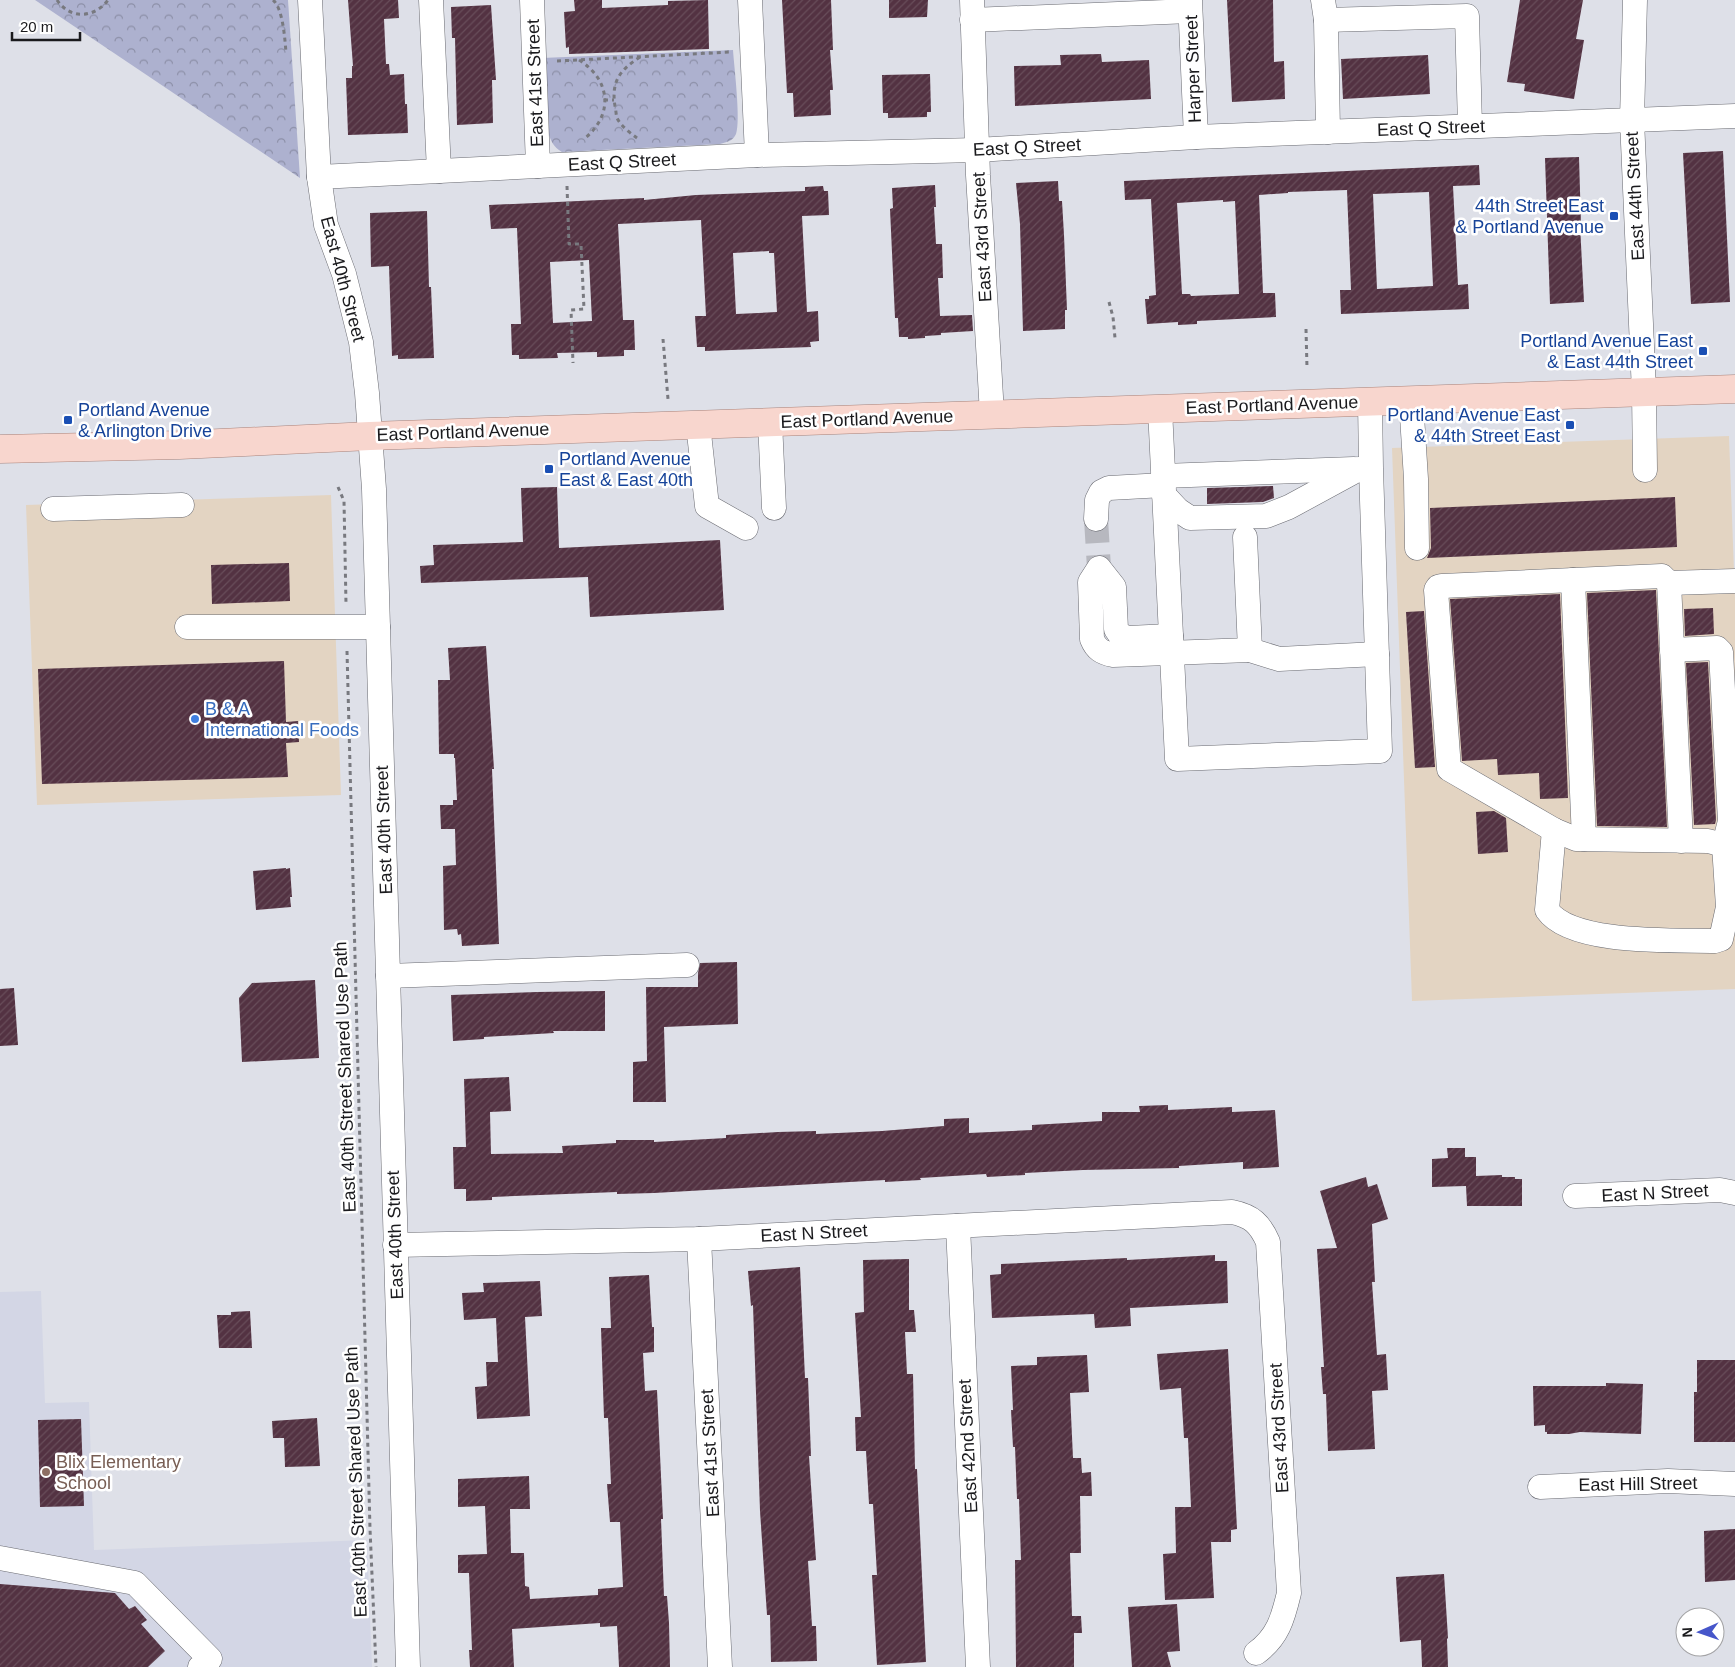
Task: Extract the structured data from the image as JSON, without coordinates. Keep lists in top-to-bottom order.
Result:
{
  "streets": {
    "main road": ["East Portland Avenue"],
    "street": [
      "Harper Street",
      "East 41st Street",
      "East Q Street",
      "East 44th Street",
      "East 43rd Street",
      "East 40th Street",
      "East N Street",
      "East 42nd Street",
      "East Hill Street"
    ],
    "path": ["East 40th Street Shared Use Path"]
  },
  "crossings": [
    ["Harper Street", "East Q Street"],
    ["East 41st Street", "East Q Street"],
    ["East 41st Street", "East N Street"],
    ["East Q Street", "East 44th Street"],
    ["East Q Street", "East 43rd Street"],
    ["East Q Street", "East 40th Street"],
    ["East 44th Street", "East Portland Avenue"],
    ["East 43rd Street", "East Portland Avenue"],
    ["East 43rd Street", "East N Street"],
    ["East 40th Street", "East Portland Avenue"],
    ["East 40th Street", "East N Street"],
    ["East N Street", "East 42nd Street"]
  ],
  "places": {
    "transit": [
      "44th Street East & Portland Avenue",
      "Portland Avenue East & East 44th Street",
      "Portland Avenue & Arlington Drive",
      "Portland Avenue East & 44th Street East",
      "Portland Avenue East & East 40th"
    ],
    "other": ["B & A International Foods", "Blix Elementary School"]
  },
  "scale_bar": "20 m",
  "north": "left"
}
